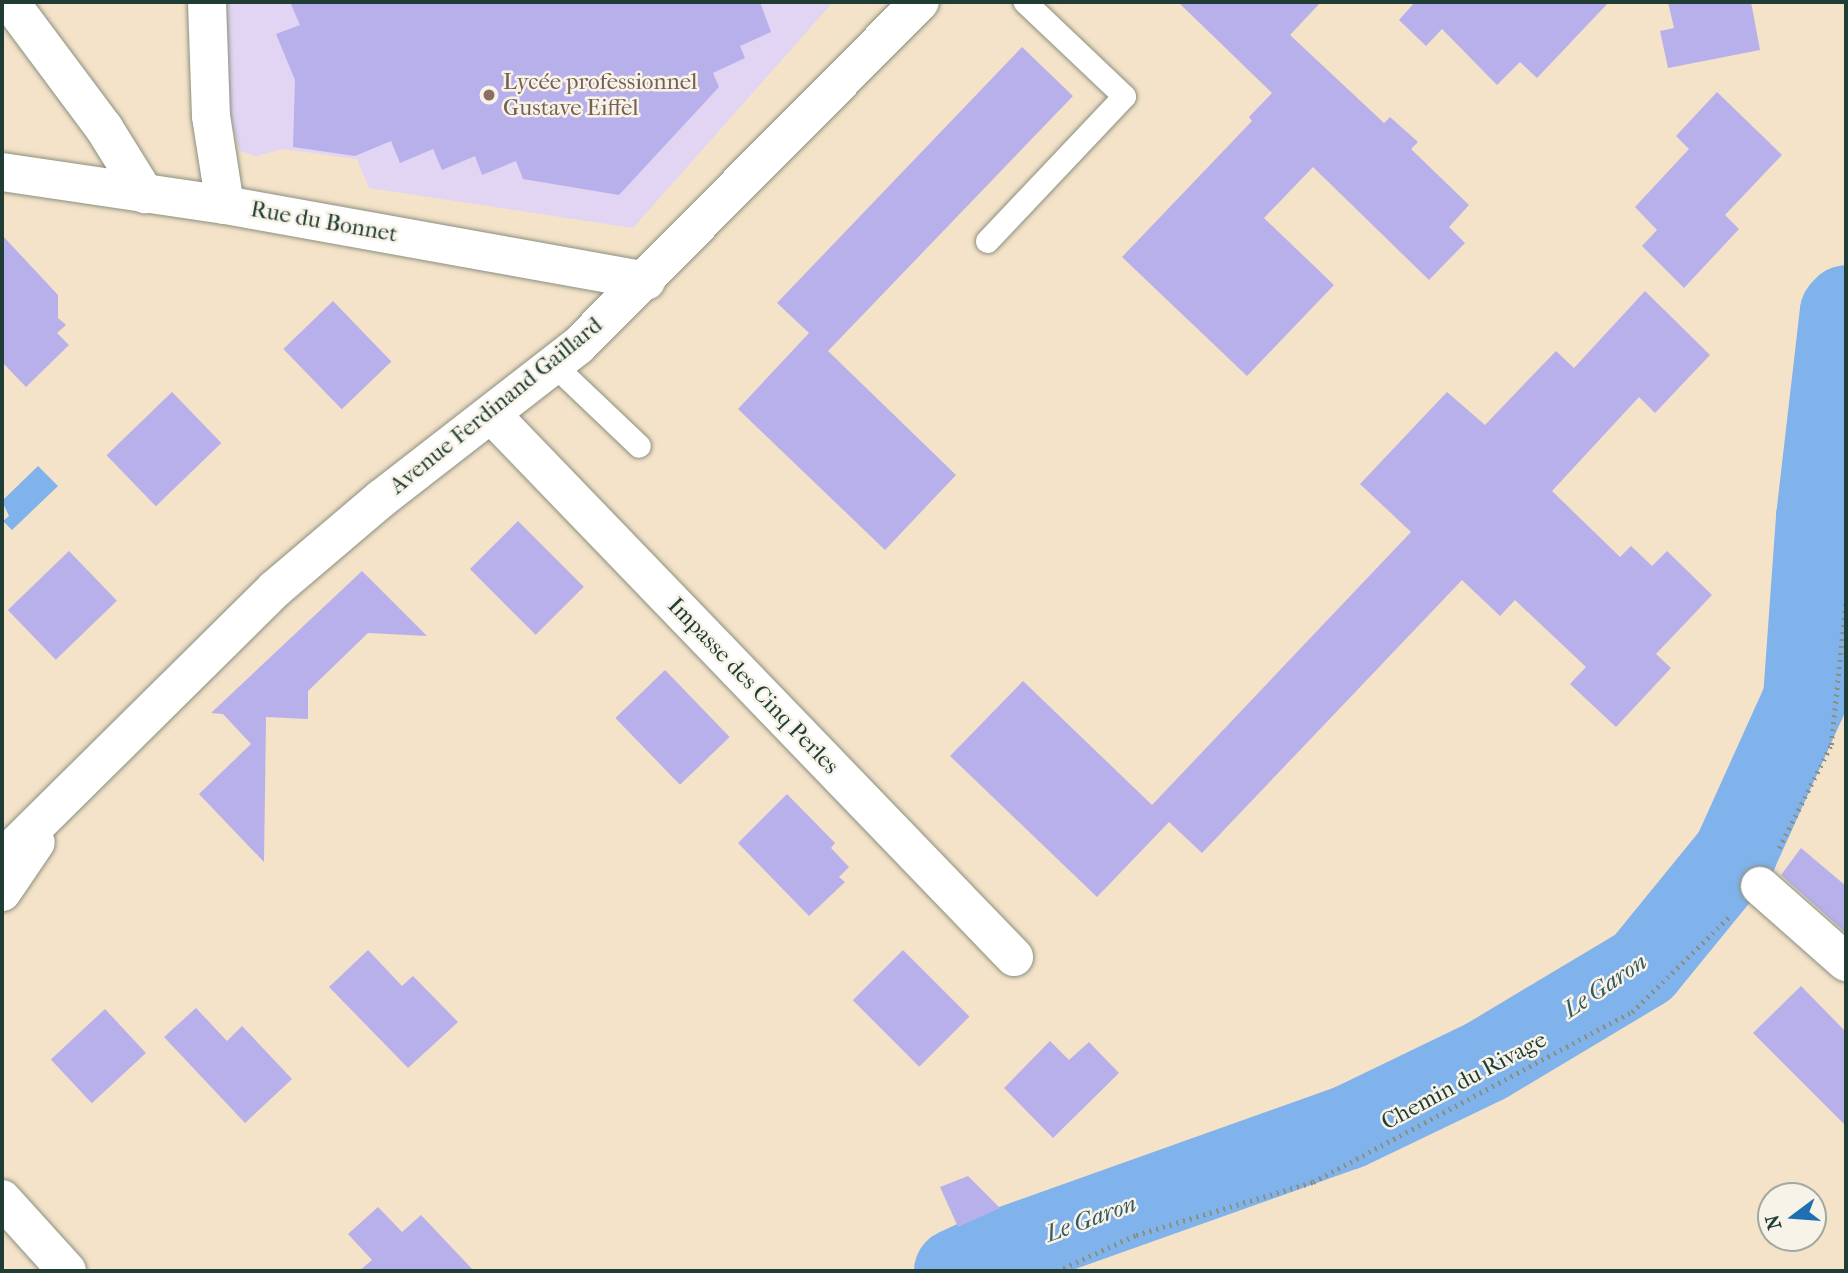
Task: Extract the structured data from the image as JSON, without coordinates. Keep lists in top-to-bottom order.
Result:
{
  "streets": {
    "street": ["Rue du Bonnet", "Avenue Ferdinand Gaillard", "Impasse des Cinq Perles"],
    "path": ["Chemin du Rivage"]
  },
  "crossings": [
    ["Rue du Bonnet", "Avenue Ferdinand Gaillard"],
    ["Avenue Ferdinand Gaillard", "Impasse des Cinq Perles"]
  ],
  "water": ["Le Garon"],
  "places": ["Lycée professionnel Gustave Eiffel"],
  "north": "left"
}
